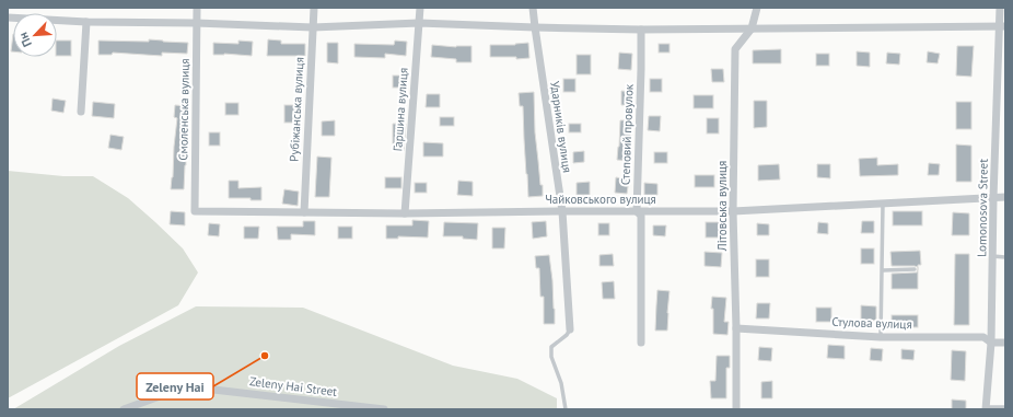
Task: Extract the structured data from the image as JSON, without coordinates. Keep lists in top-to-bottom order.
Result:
{
  "streets": {
    "street": [
      "Смоленська вулиця",
      "Рубіжанська вулиця",
      "Гаршина вулиця",
      "Ударників вулиця",
      "Степовий провулок",
      "Чайковського вулиця",
      "Літовська вулиця",
      "Lomonosova Street",
      "Стулова вулиця",
      "Zeleny Hai Street"
    ]
  },
  "crossings": [
    ["Смоленська вулиця", "Чайковського вулиця"],
    ["Рубіжанська вулиця", "Чайковського вулиця"],
    ["Гаршина вулиця", "Чайковського вулиця"],
    ["Ударників вулиця", "Чайковського вулиця"],
    ["Степовий провулок", "Чайковського вулиця"],
    ["Чайковського вулиця", "Літовська вулиця"],
    ["Чайковського вулиця", "Lomonosova Street"],
    ["Літовська вулиця", "Стулова вулиця"],
    ["Lomonosova Street", "Стулова вулиця"]
  ],
  "places": ["Zeleny Hai"],
  "north": "bottom left"
}
